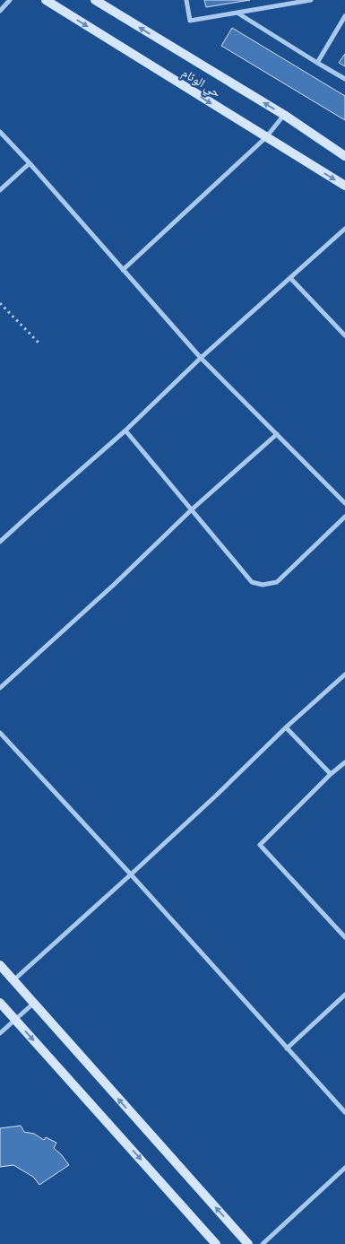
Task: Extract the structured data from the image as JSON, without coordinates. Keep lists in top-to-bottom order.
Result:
{
  "streets": {
    "street": ["حي الوئام"]
  }
}
